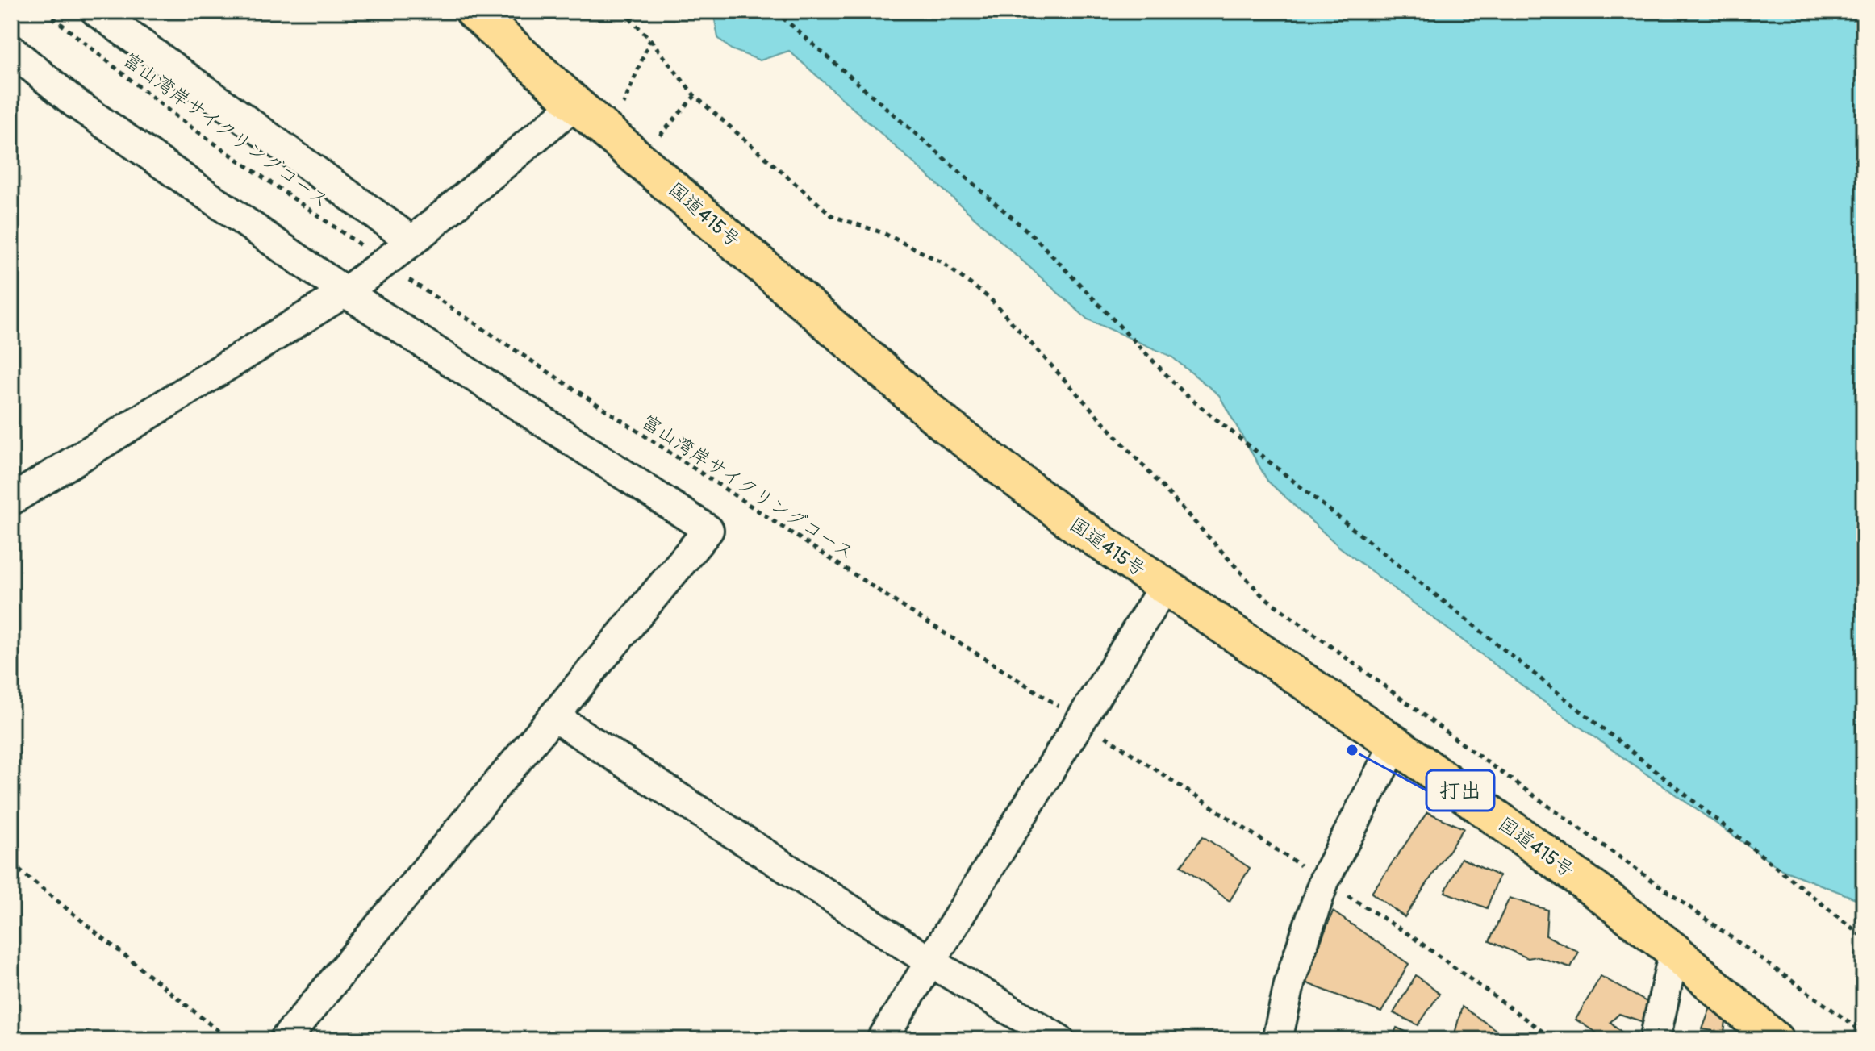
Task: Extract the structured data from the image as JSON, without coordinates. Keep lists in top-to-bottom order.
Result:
{
  "streets": {
    "highway": ["国道415号"],
    "path": ["富山湾岸サイクリングコース"]
  },
  "places": ["打出"]
}
